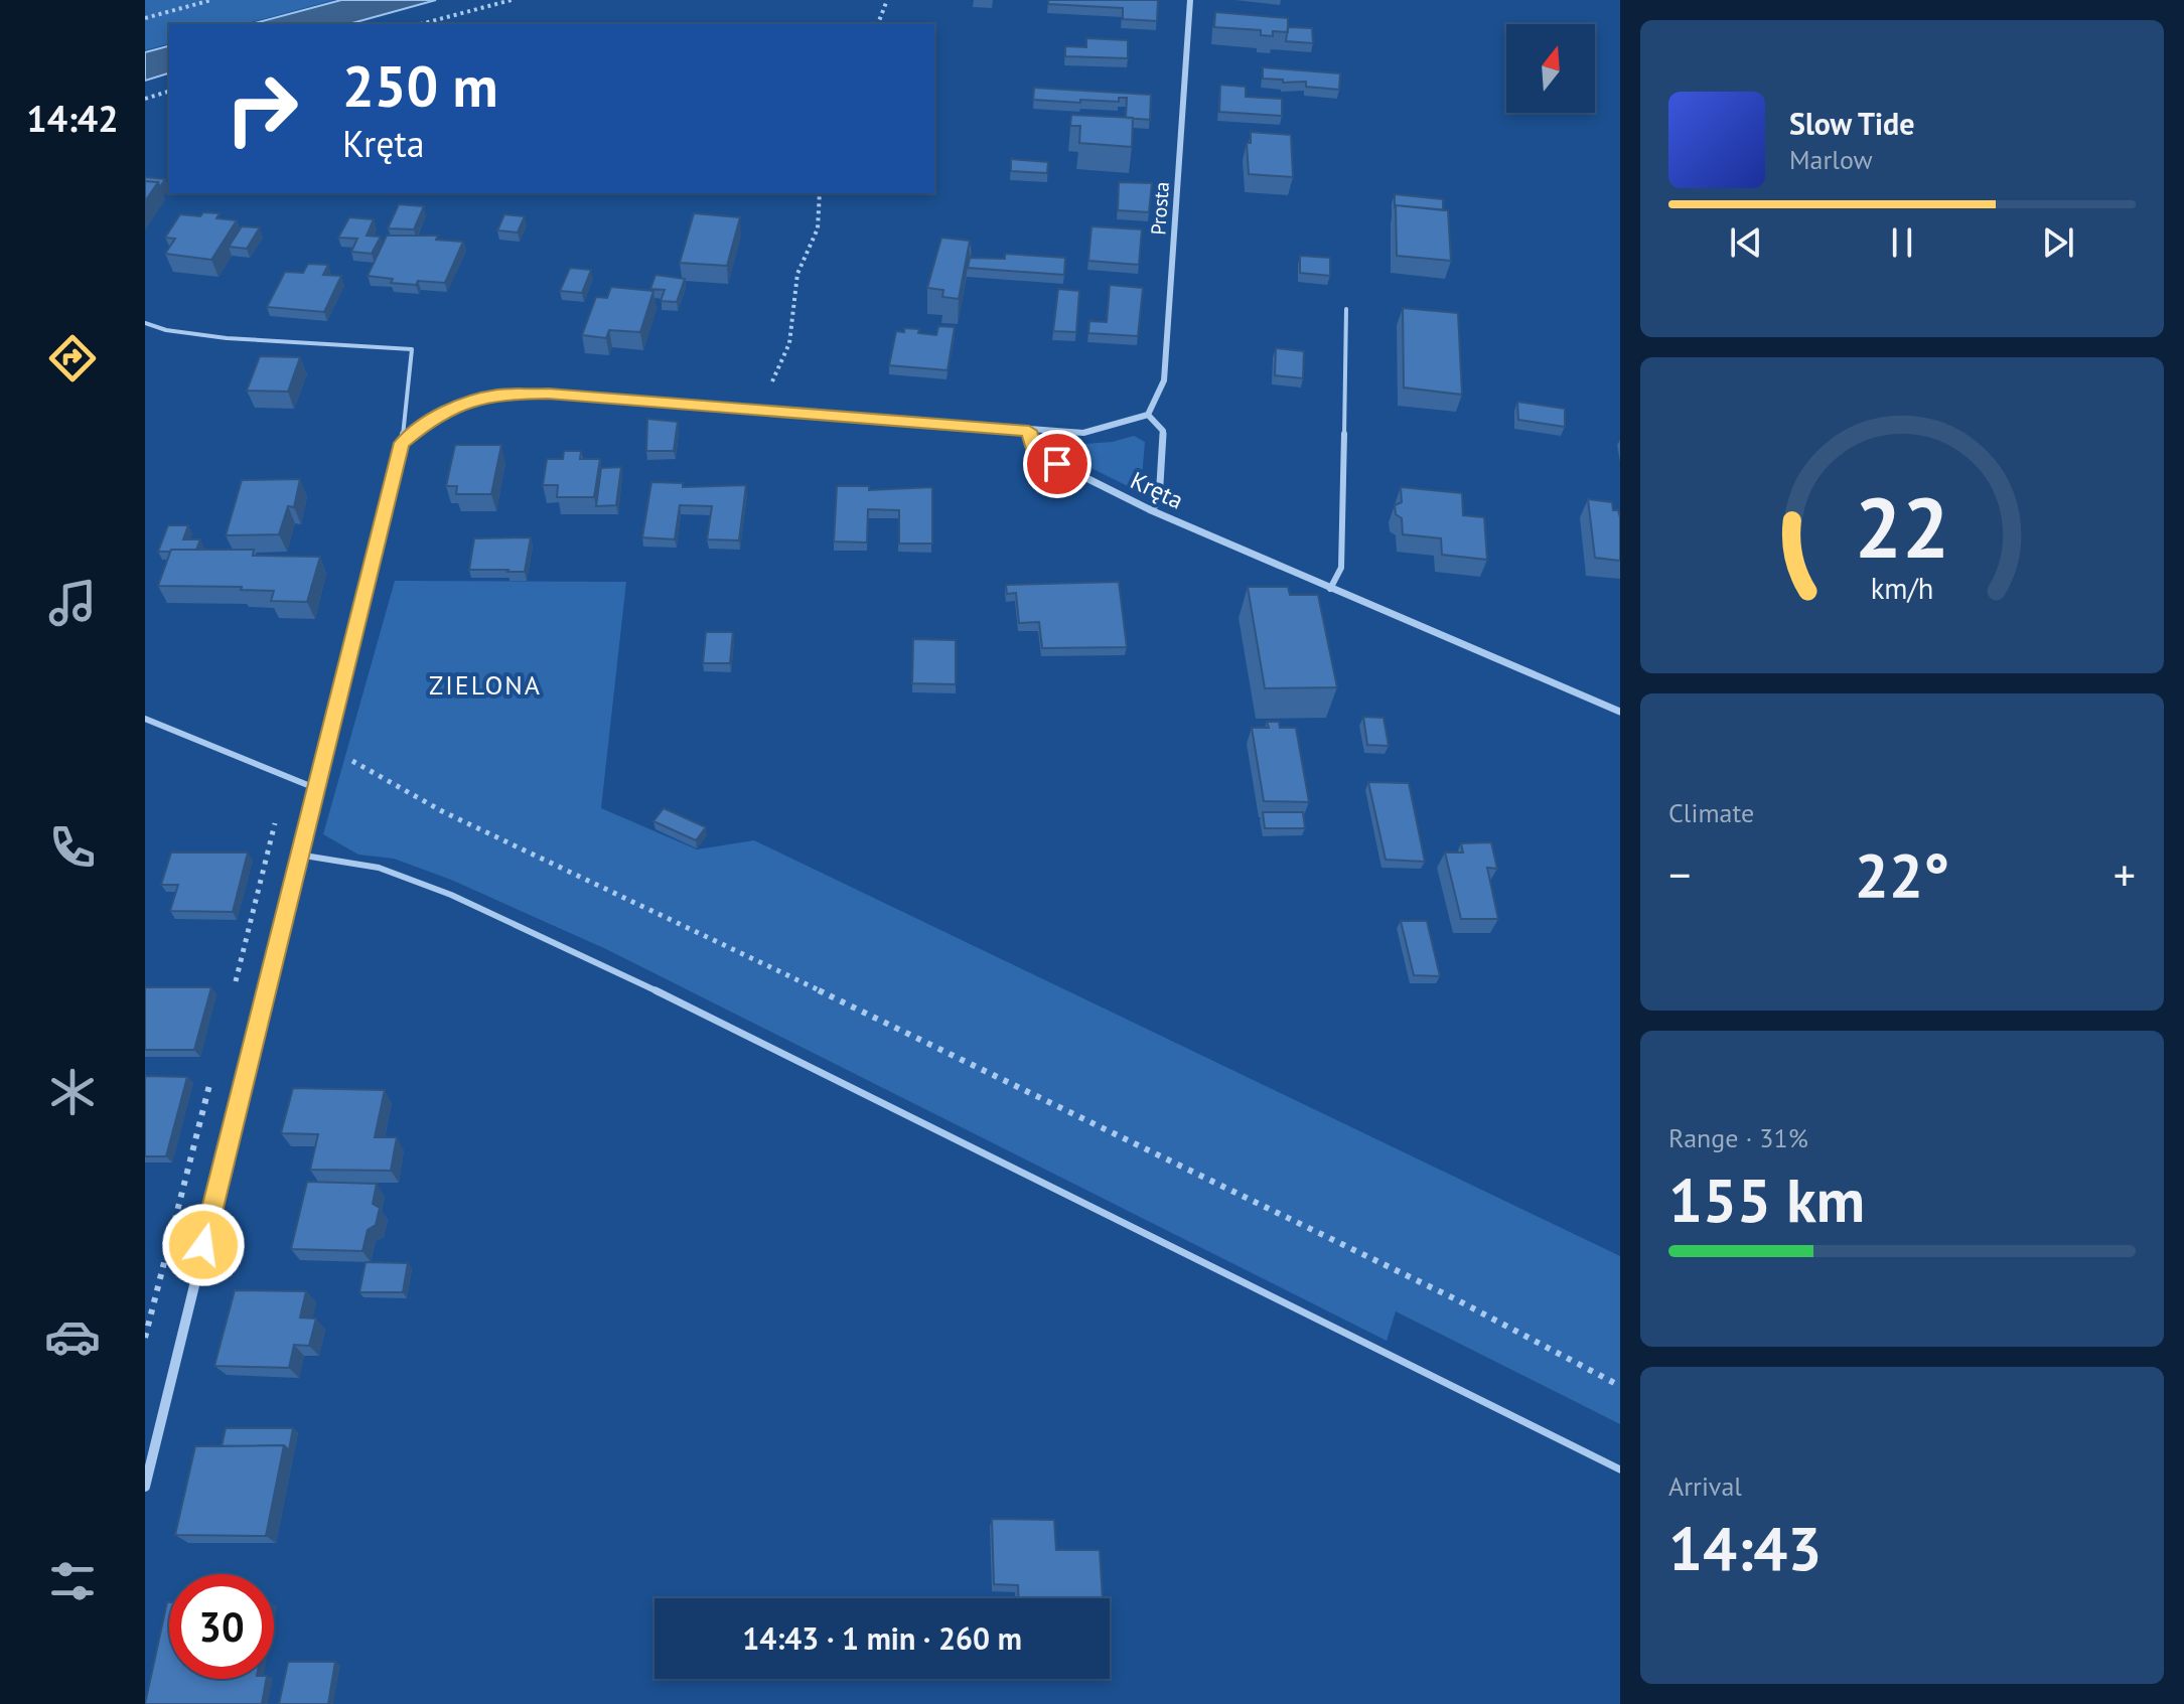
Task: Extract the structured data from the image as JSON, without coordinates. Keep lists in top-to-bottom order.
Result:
{
  "streets": {
    "street": ["Prosta", "Kręta"]
  },
  "districts": ["ZIELONA"],
  "north": "top",
  "page": {
    "tabs": "14:42",
    "turn": ["250 m", "Kręta"],
    "song": ["Slow Tide", "Marlow"],
    "tile": [
      "Climate",
      ["Range · 31%", "155 km"],
      ["Arrival", "14:43"]
    ],
    "heat": ["−", "22°", "+"],
    "limit": "30",
    "trip": "14:43 · 1 min · 260 m",
    "gauge": ["22", "km/h"]
  }
}
